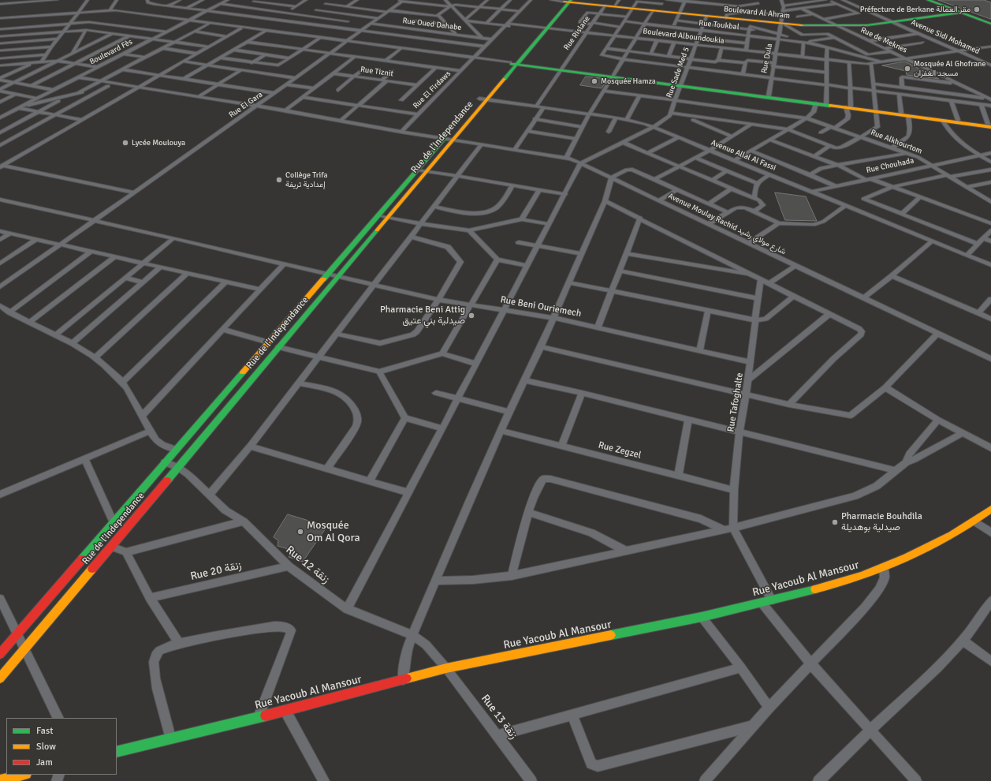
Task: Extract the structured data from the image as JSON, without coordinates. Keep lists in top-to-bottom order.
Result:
{
  "streets": {
    "main road": ["Boulevard Al Ahram", "Rue de l'Independance", "Rue Yacoub Al Mansour"],
    "street": [
      "Rue Oued Dahabe",
      "Rue Toukbal",
      "Rue Rislane",
      "Boulevard Alboundoukia",
      "Avenue Sidi Mohamed",
      "Rue de Meknes",
      "Boulevard Fès",
      "Rue Dula",
      "Rue Tiznit",
      "Rue Sade Med 5",
      "Rue El Firdaws",
      "Rue El Gara",
      "Rue Alkhourtom",
      "Avenue Allal Al Fassi",
      "Rue Chouhada",
      "Avenue Moulay Rachid شارع مولاي رشيد",
      "Rue Beni Ouriemech",
      "Rue Tafoghalte",
      "Rue Zegzel",
      "Rue 12 زنقة",
      "Rue 20 زنقة",
      "Rue 13 زنقة"
    ]
  },
  "crossings": [
    ["Boulevard Al Ahram", "Rue Rislane"],
    ["Boulevard Al Ahram", "Avenue Sidi Mohamed"],
    ["Boulevard Al Ahram", "Rue de Meknes"],
    ["Boulevard Al Ahram", "Rue Dula"],
    ["Boulevard Al Ahram", "Rue Sade Med 5"],
    ["Boulevard Al Ahram", "Rue de l'Independance"],
    ["Rue Oued Dahabe", "Rue El Firdaws"],
    ["Rue Oued Dahabe", "Rue El Gara"],
    ["Rue Toukbal", "Rue Dula"],
    ["Rue Toukbal", "Rue Sade Med 5"],
    ["Rue Rislane", "Boulevard Alboundoukia"],
    ["Rue Rislane", "Avenue Allal Al Fassi"],
    ["Boulevard Alboundoukia", "Avenue Sidi Mohamed"],
    ["Boulevard Alboundoukia", "Rue de Meknes"],
    ["Boulevard Alboundoukia", "Rue Dula"],
    ["Boulevard Alboundoukia", "Rue Sade Med 5"],
    ["Boulevard Alboundoukia", "Rue El Firdaws"],
    ["Boulevard Alboundoukia", "Rue de l'Independance"],
    ["Boulevard Fès", "Avenue Moulay Rachid شارع مولاي رشيد"],
    ["Rue Sade Med 5", "Rue Alkhourtom"],
    ["Rue El Firdaws", "Avenue Moulay Rachid شارع مولاي رشيد"],
    ["Rue El Gara", "Avenue Moulay Rachid شارع مولاي رشيد"],
    ["Rue El Gara", "Rue Beni Ouriemech"],
    ["Rue de l'Independance", "Avenue Allal Al Fassi"],
    ["Rue de l'Independance", "Avenue Moulay Rachid شارع مولاي رشيد"],
    ["Rue de l'Independance", "Rue Beni Ouriemech"],
    ["Rue de l'Independance", "Rue 12 زنقة"],
    ["Rue Alkhourtom", "Rue Chouhada"],
    ["Avenue Allal Al Fassi", "Rue Chouhada"],
    ["Rue Beni Ouriemech", "Rue Tafoghalte"],
    ["Rue Tafoghalte", "Rue Zegzel"],
    ["Rue 12 زنقة", "Rue 20 زنقة"],
    ["Rue 12 زنقة", "Rue Yacoub Al Mansour"],
    ["Rue 12 زنقة", "Rue 13 زنقة"],
    ["Rue Yacoub Al Mansour", "Rue 13 زنقة"]
  ],
  "places": [
    "Préfecture de Berkane مقر العمالة",
    "Mosquée Al Ghofrane مسجد الغفران",
    "Mosquée Hamza",
    "Lycée Moulouya",
    "Collège Trifa إعدادية تريفة",
    "Pharmacie Beni Attig صيدلية بني عتيق",
    "Pharmacie Bouhdila صيدلية بوهديلة",
    "Mosquée Om Al Qora"
  ],
  "legend": ["Fast", "Slow", "Jam"]
}
